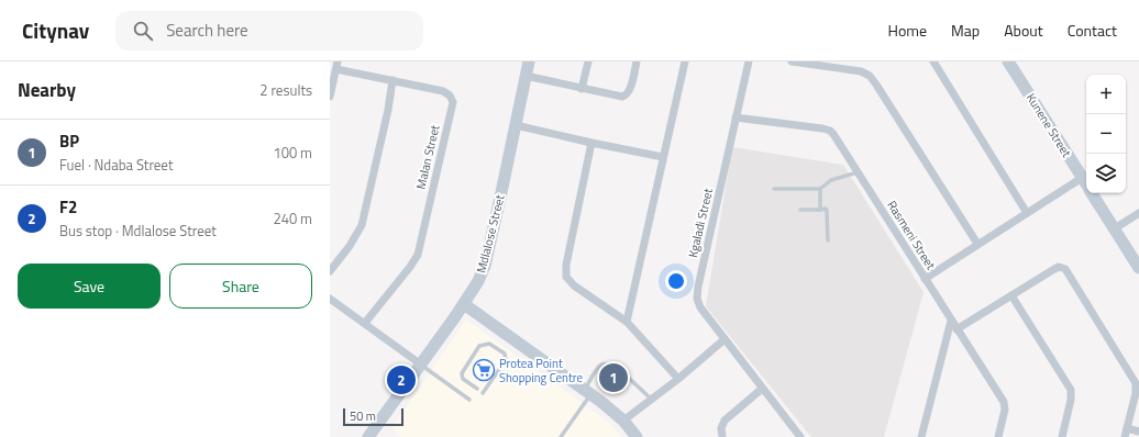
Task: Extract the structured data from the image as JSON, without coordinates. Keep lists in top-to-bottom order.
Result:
{
  "streets": {
    "street": [
      "Kunene Street",
      "Malan Street",
      "Kgaladi Street",
      "Mdlalose Street",
      "Rasmeni Street"
    ]
  },
  "crossings": [
    ["Kgaladi Street", "Rasmeni Street"]
  ],
  "places": {
    "supermarket": ["Protea Point Shopping Centre"]
  },
  "scale_bar": "50 m",
  "page": {
    "header": "Citynav",
    "search": "Search here",
    "nav": [
      "Home",
      "Map",
      "About",
      "Contact"
    ],
    "heading": ["Nearby", "2 results"],
    "map_buttons": ["+", "−"],
    "list": [
      {
        "mark": "1",
        "name": "BP",
        "note": "Fuel · Ndaba Street",
        "value": "100 m"
      },
      {
        "mark": "2",
        "name": "F2",
        "note": "Bus stop · Mdlalose Street",
        "value": "240 m"
      }
    ],
    "buttons": ["Save", "Share"],
    "pins": ["1", "2"],
    "scale": "50 m"
  }
}
